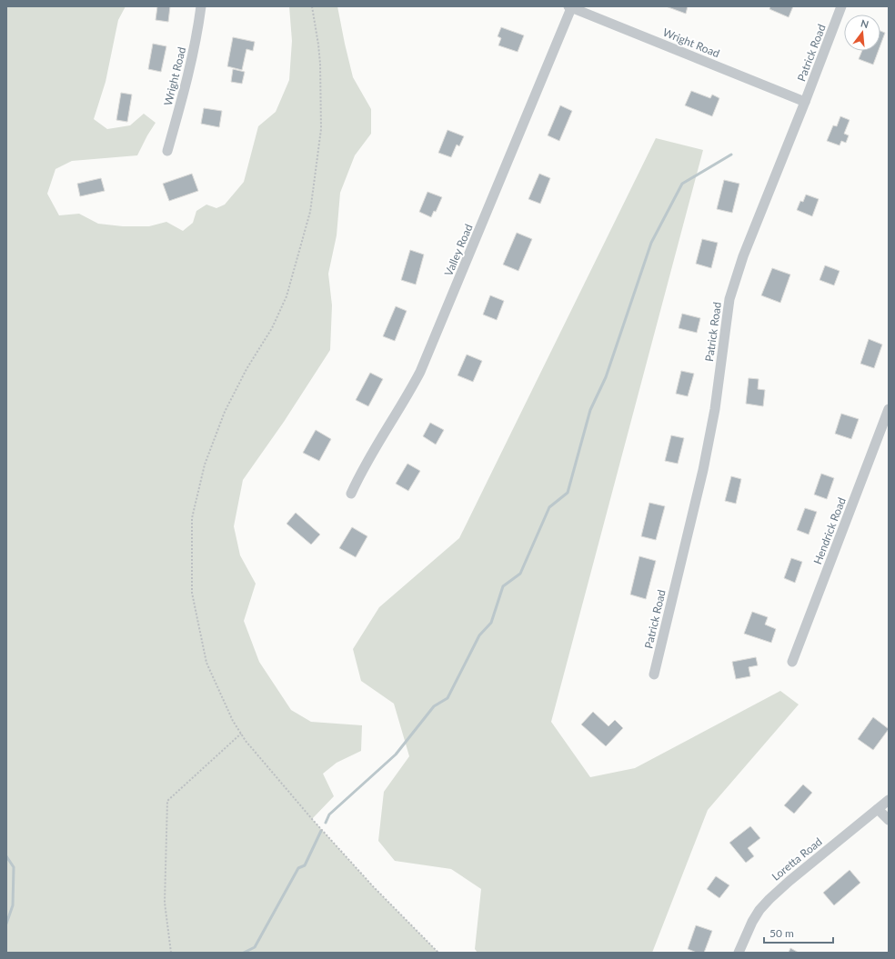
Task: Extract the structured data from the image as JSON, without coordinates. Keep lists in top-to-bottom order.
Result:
{
  "streets": {
    "street": [
      "Wright Road",
      "Patrick Road",
      "Valley Road",
      "Hendrick Road",
      "Loretta Road"
    ]
  },
  "crossings": [
    ["Wright Road", "Patrick Road"],
    ["Wright Road", "Valley Road"]
  ],
  "scale_bar": "50 m",
  "north": "top"
}
